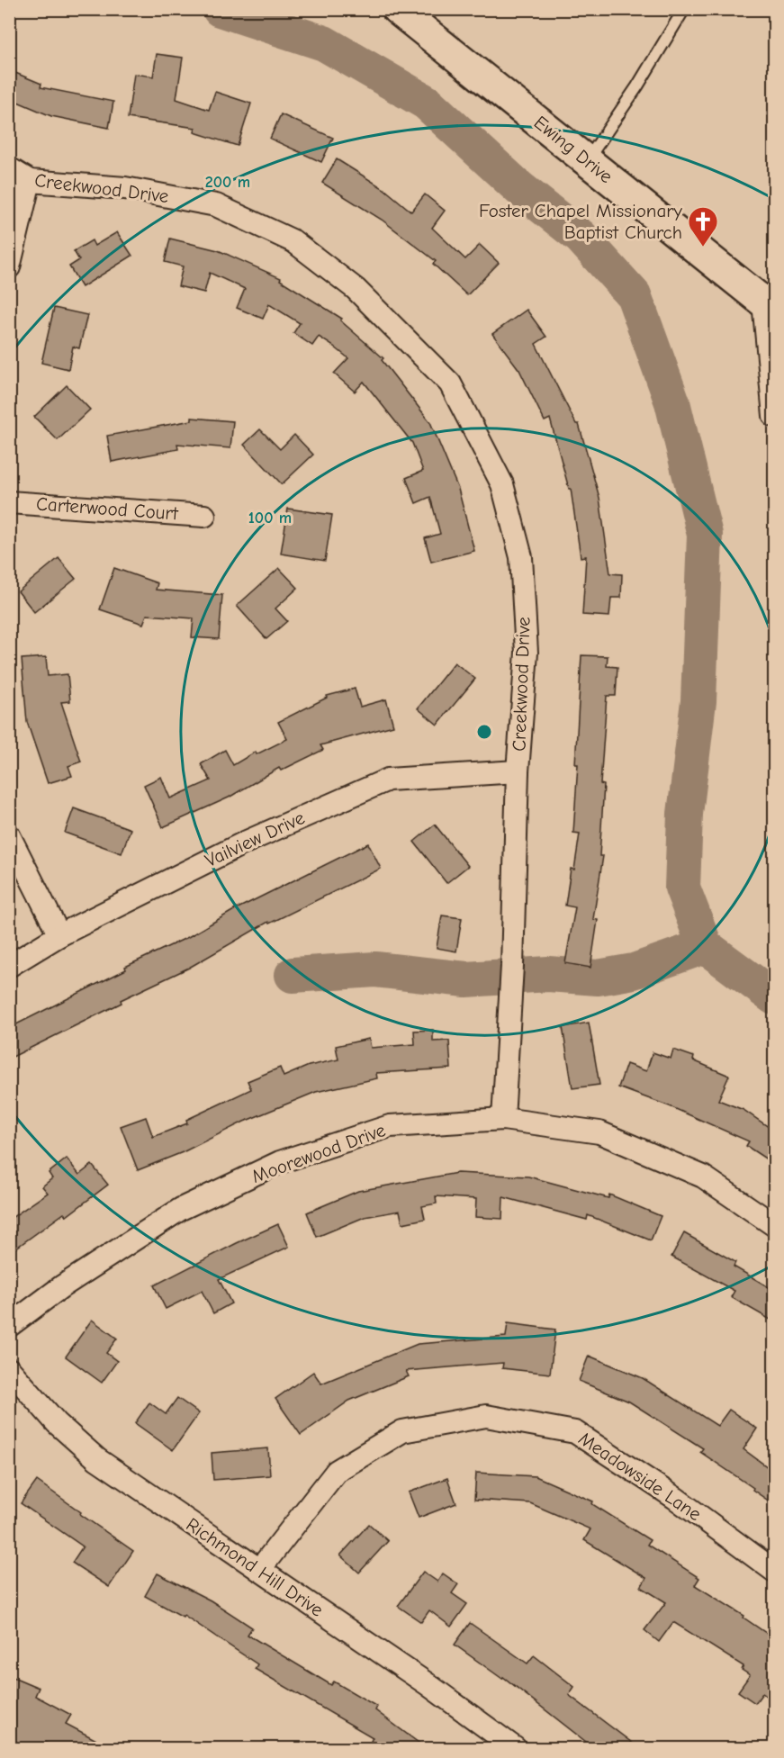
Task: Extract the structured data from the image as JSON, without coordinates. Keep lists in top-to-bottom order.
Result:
{
  "streets": {
    "main road": ["Ewing Drive"],
    "street": [
      "Creekwood Drive",
      "Carterwood Court",
      "Vailview Drive",
      "Moorewood Drive",
      "Meadowside Lane",
      "Richmond Hill Drive"
    ]
  },
  "crossings": [
    ["Creekwood Drive", "Vailview Drive"],
    ["Creekwood Drive", "Moorewood Drive"],
    ["Meadowside Lane", "Richmond Hill Drive"]
  ],
  "places": {
    "church": ["Foster Chapel Missionary Baptist Church"]
  },
  "rings": ["200 m", "100 m"]
}
